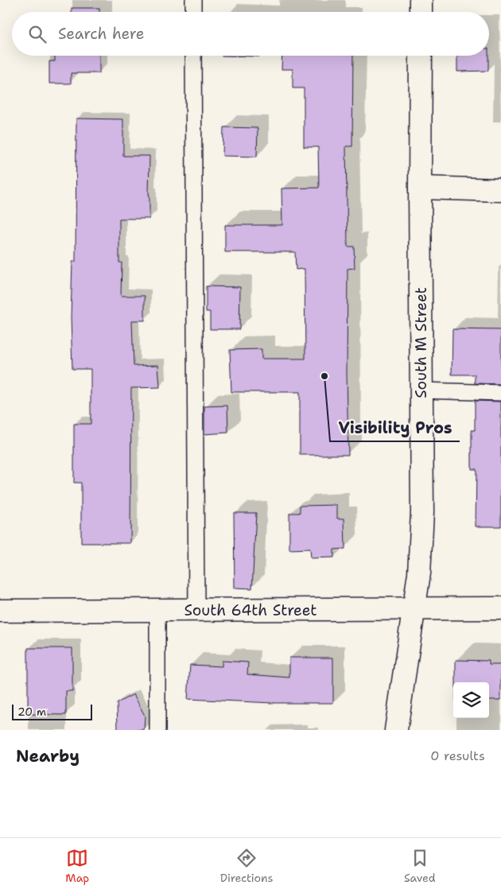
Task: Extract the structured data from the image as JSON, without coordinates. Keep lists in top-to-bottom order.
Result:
{
  "streets": {
    "street": ["South M Street", "South 64th Street"]
  },
  "crossings": [
    ["South M Street", "South 64th Street"]
  ],
  "places": ["Visibility Pros"],
  "scale_bar": "20 m",
  "page": {
    "search": "Search here",
    "scale": "20 m",
    "heading": ["Nearby", "0 results"],
    "nav": ["Map", "Directions", "Saved"]
  }
}
